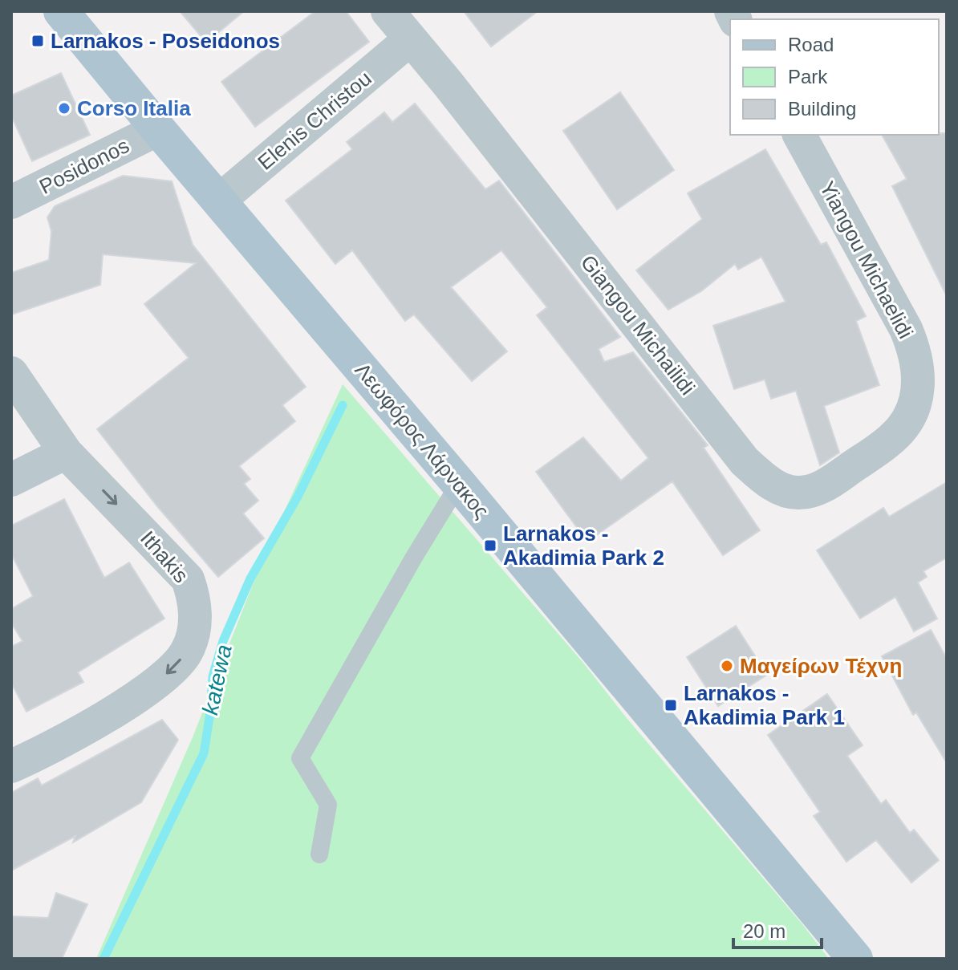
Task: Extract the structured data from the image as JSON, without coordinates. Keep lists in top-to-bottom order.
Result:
{
  "streets": {
    "main road": ["Λεωφόρος Λάρνακος"],
    "street": [
      "Elenis Christou",
      "Posidonos",
      "Yiangou Michaelidi",
      "Giangou Michailidi",
      "Ithakis"
    ]
  },
  "crossings": [
    ["Elenis Christou", "Giangou Michailidi"],
    ["Elenis Christou", "Λεωφόρος Λάρνακος"],
    ["Posidonos", "Λεωφόρος Λάρνακος"],
    ["Yiangou Michaelidi", "Giangou Michailidi"]
  ],
  "water": ["katewa"],
  "places": {
    "transit": ["Larnakos - Poseidonos", "Larnakos - Akadimia Park 2", "Larnakos - Akadimia Park 1"],
    "other": ["Corso Italia", "Μαγείρων Τέχνη"]
  },
  "legend": ["Road", "Park", "Building"],
  "scale_bar": "20 m"
}
